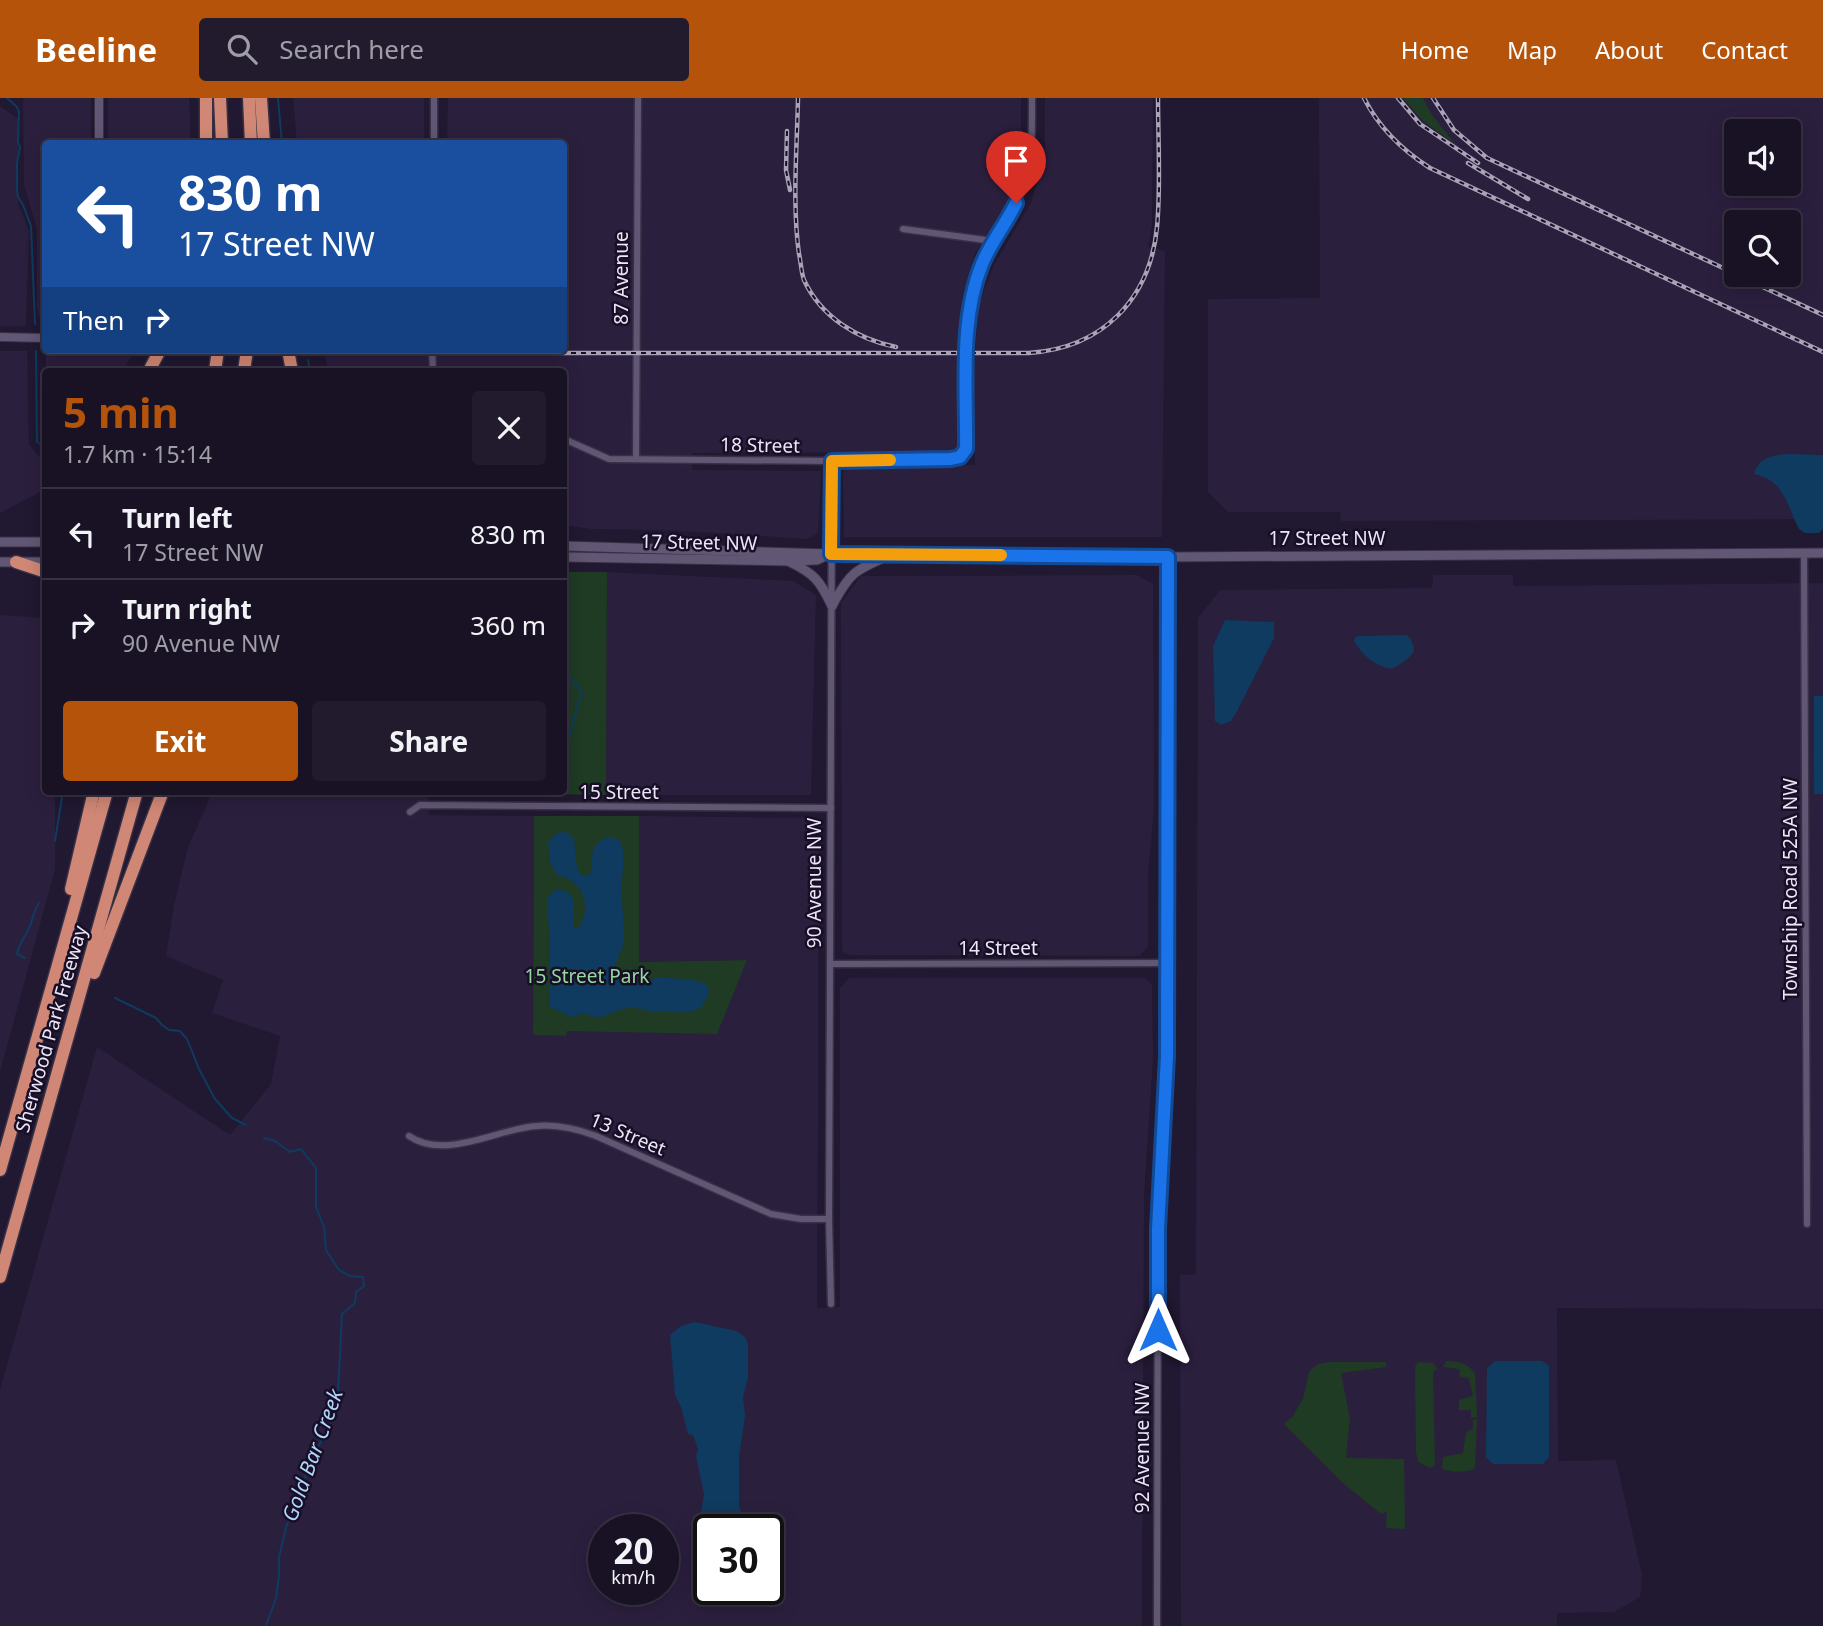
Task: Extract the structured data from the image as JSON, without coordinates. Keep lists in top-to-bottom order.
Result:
{
  "streets": {
    "highway": ["Sherwood Park Freeway"],
    "main road": ["17 Street NW"],
    "street": [
      "87 Avenue",
      "18 Street",
      "15 Street",
      "90 Avenue NW",
      "Township Road 525A NW",
      "14 Street",
      "13 Street",
      "92 Avenue NW"
    ]
  },
  "crossings": [
    ["87 Avenue", "18 Street"],
    ["18 Street", "90 Avenue NW"],
    ["17 Street NW", "90 Avenue NW"],
    ["17 Street NW", "Township Road 525A NW"],
    ["17 Street NW", "92 Avenue NW"],
    ["15 Street", "90 Avenue NW"],
    ["90 Avenue NW", "14 Street"],
    ["90 Avenue NW", "13 Street"],
    ["14 Street", "92 Avenue NW"]
  ],
  "water": ["Gold Bar Creek"],
  "parks": ["15 Street Park"],
  "page": {
    "header": "Beeline",
    "search": "Search here",
    "nav": [
      "Home",
      "Map",
      "About",
      "Contact"
    ],
    "turn": ["830 m", "17 Street NW"],
    "then": "Then",
    "heading": ["5 min", "1.7 km · 15:14"],
    "list": [
      {
        "name": "Turn left",
        "note": "17 Street NW",
        "value": "830 m"
      },
      {
        "name": "Turn right",
        "note": "90 Avenue NW",
        "value": "360 m"
      }
    ],
    "buttons": ["Exit", "Share"],
    "speed": "20 km/h",
    "limit": "30"
  }
}
